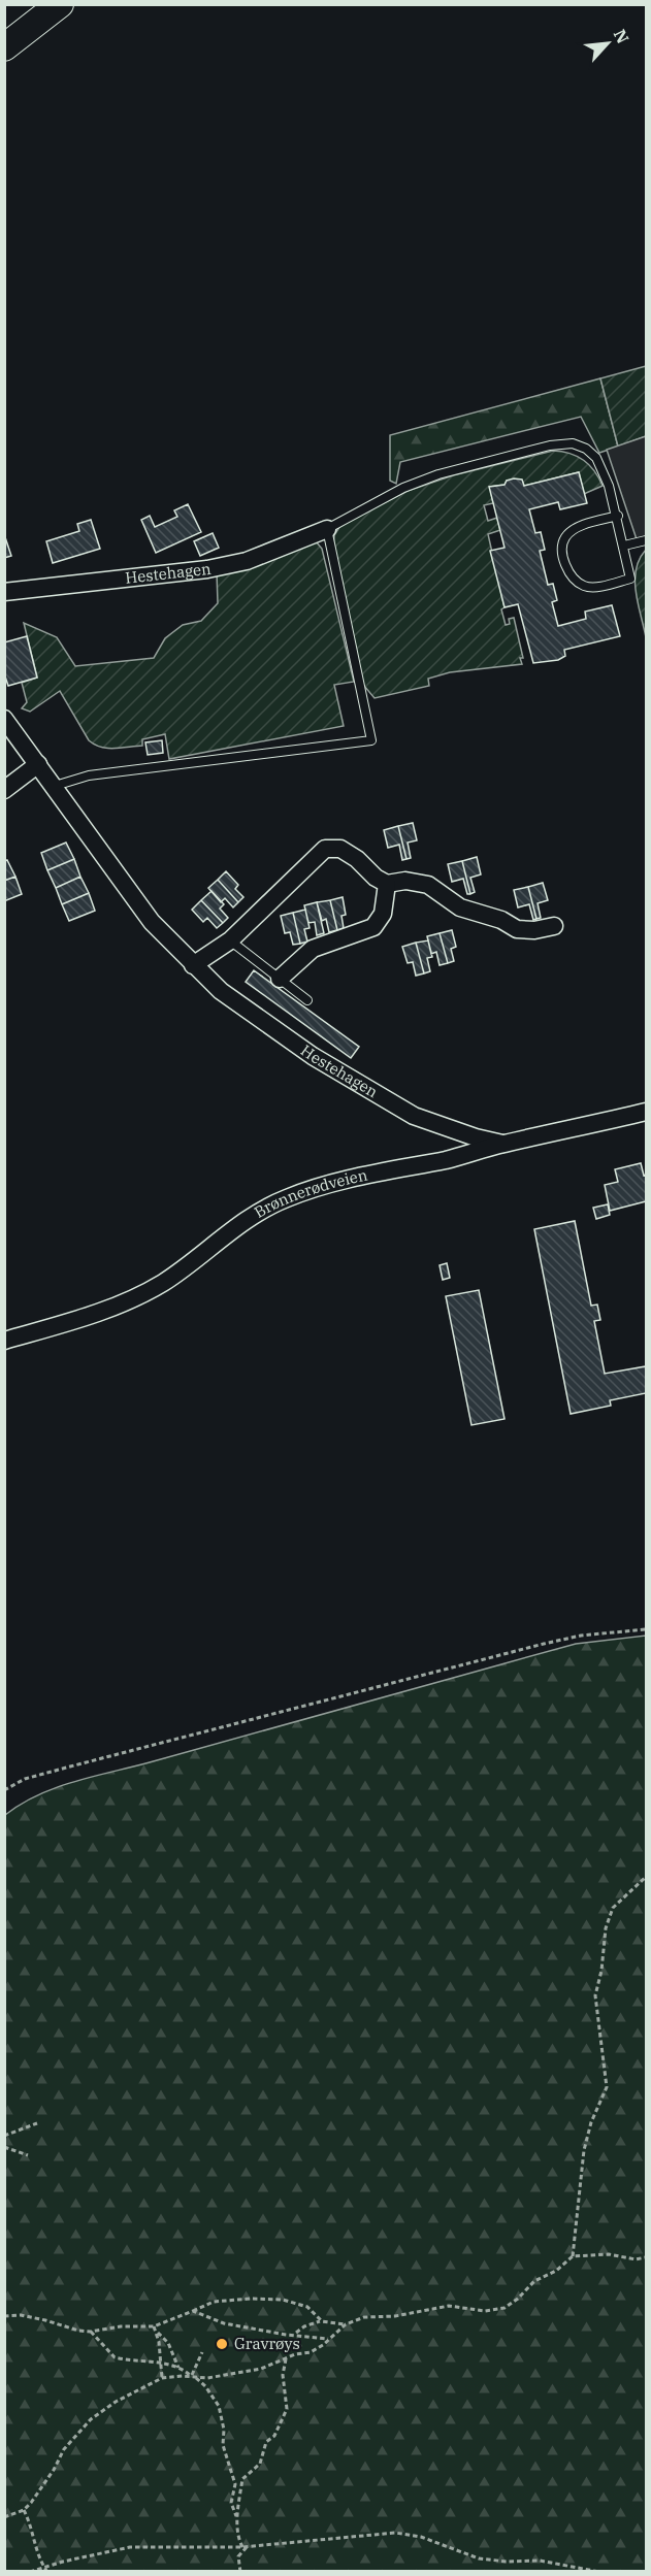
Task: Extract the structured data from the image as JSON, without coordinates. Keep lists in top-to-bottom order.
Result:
{
  "streets": {
    "street": ["Hestehagen", "Brønnerødveien"]
  },
  "crossings": [
    ["Hestehagen", "Brønnerødveien"]
  ],
  "places": ["Gravrøys"],
  "north": "top right"
}
